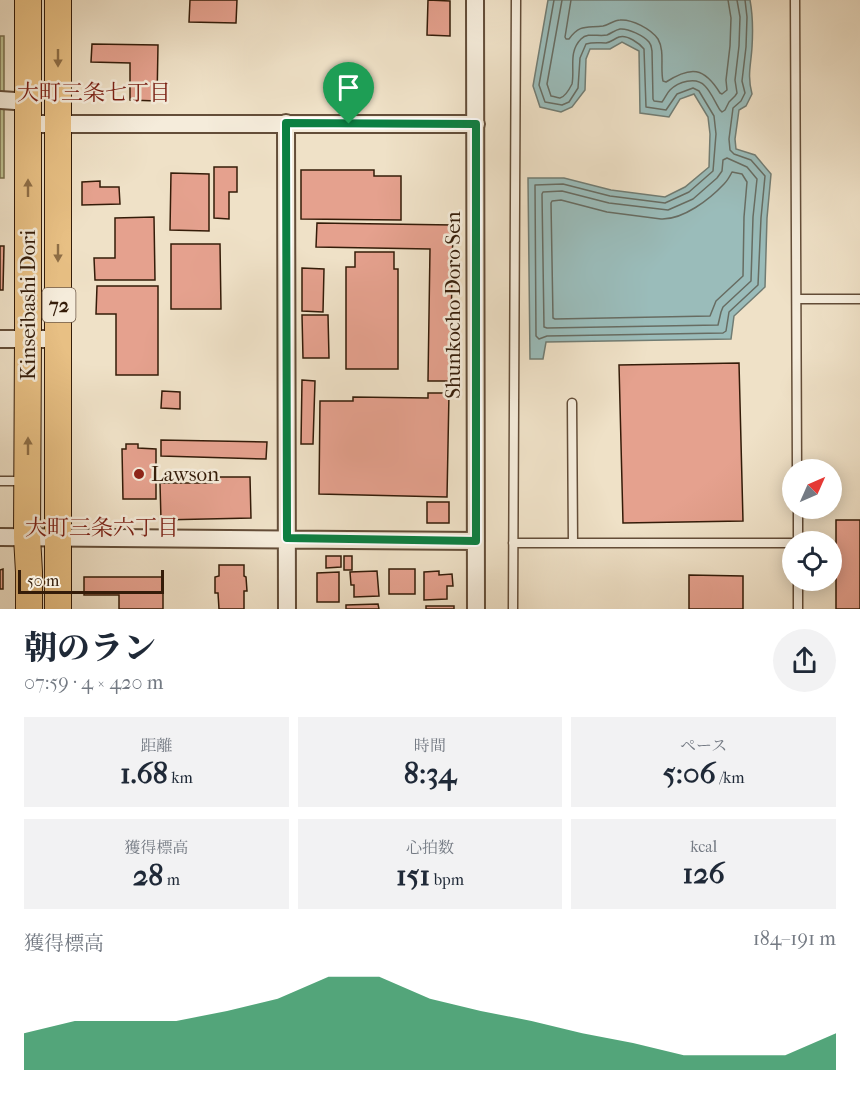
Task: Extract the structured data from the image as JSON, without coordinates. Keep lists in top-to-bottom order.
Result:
{
  "streets": {
    "main road": ["Kinseibashi Dori", "72"],
    "street": ["Shunkocho Doro Sen"]
  },
  "districts": ["大町三条七丁目", "大町三条六丁目"],
  "places": ["Lawson"],
  "scale_bar": "50 m",
  "north": "top right",
  "page": {
    "scale": "50 m",
    "heading": ["朝のラン", "07:59 · 4 × 420 m"],
    "stats": [
      ["距離", "1.68 km"],
      ["時間", "8:34"],
      ["ペース", "5:06 /km"],
      ["獲得標高", "28 m"],
      ["心拍数", "151 bpm"],
      ["kcal", "126"]
    ],
    "chart": ["獲得標高", "184–191 m"]
  }
}
